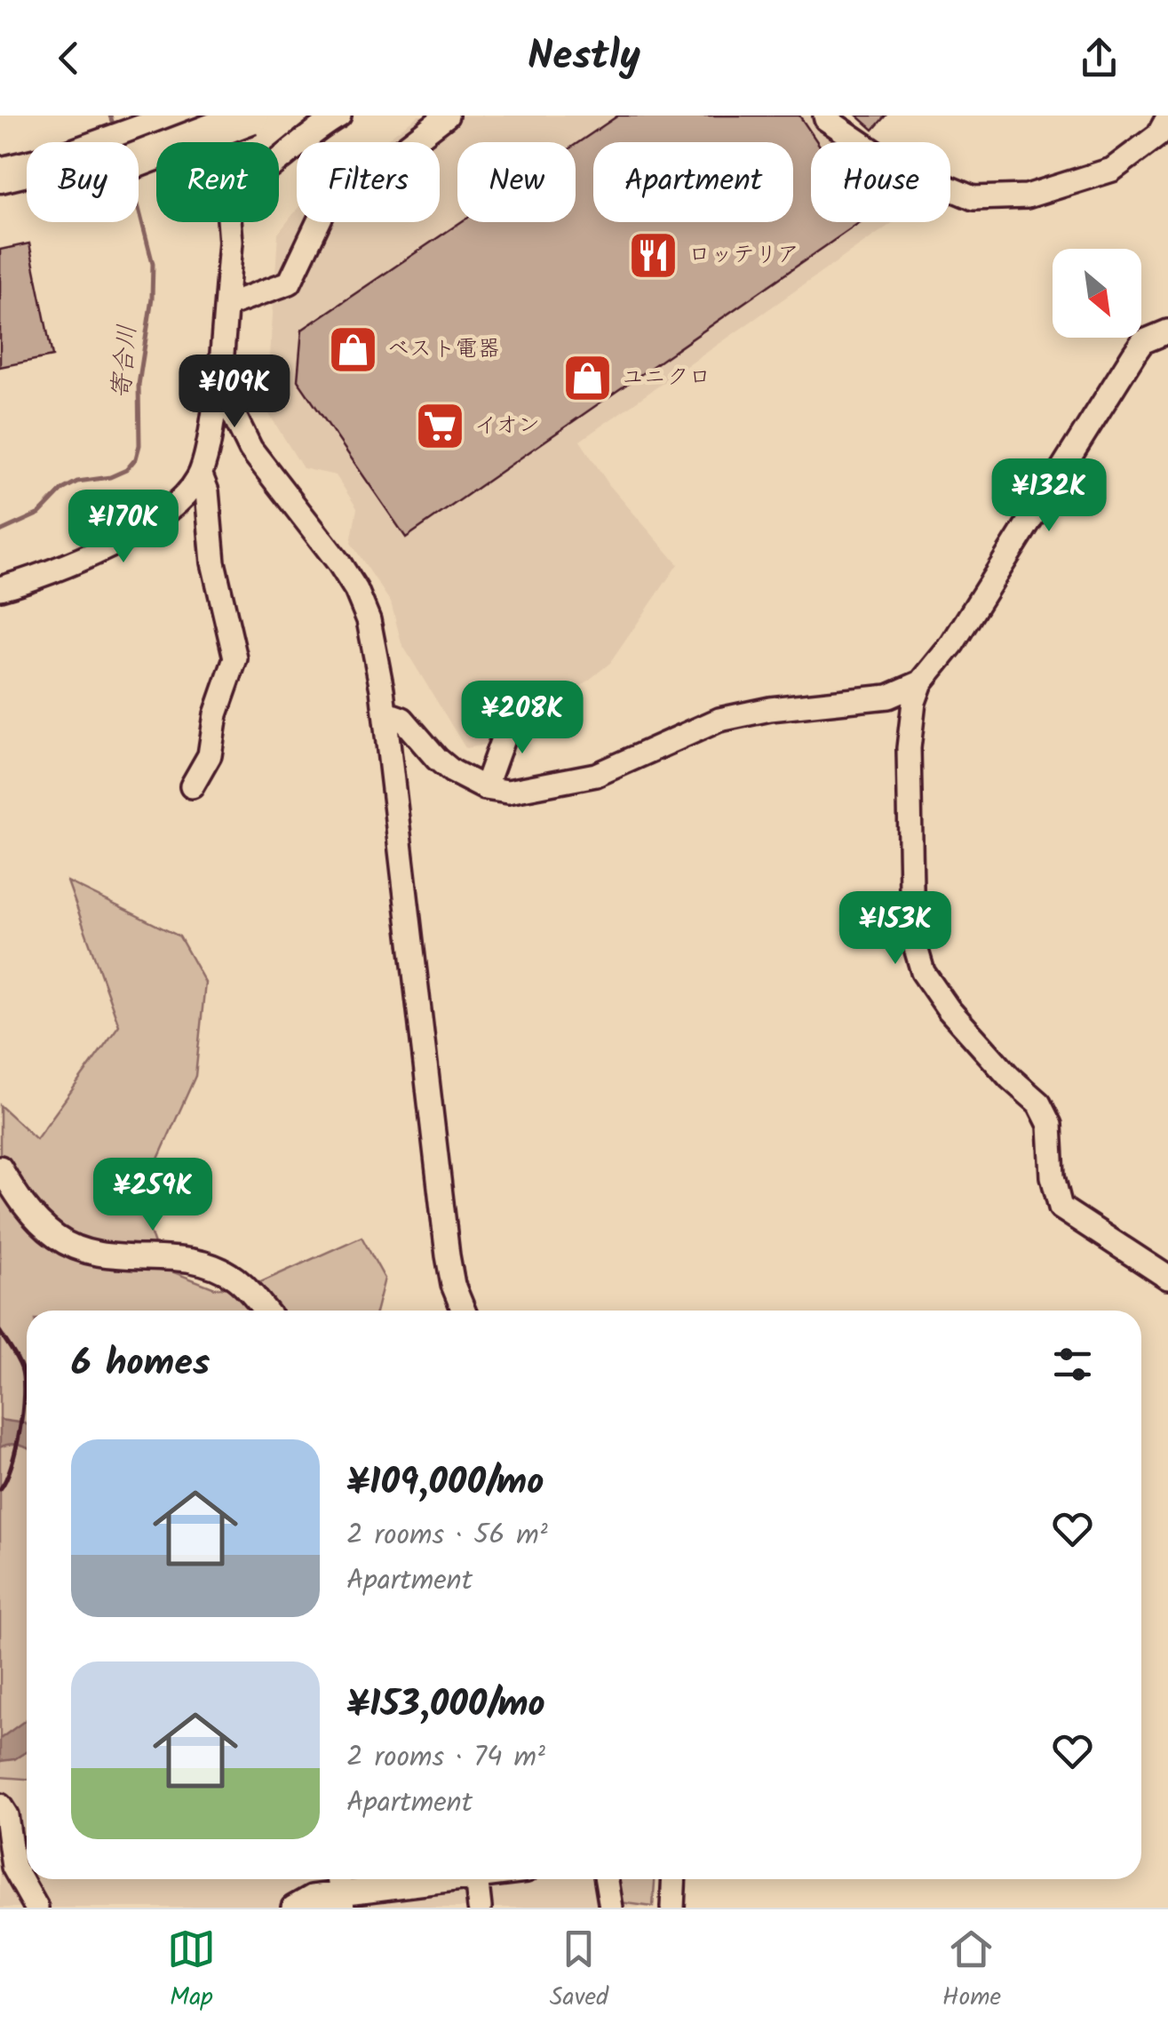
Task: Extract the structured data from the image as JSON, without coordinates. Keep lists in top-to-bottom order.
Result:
{
  "water": ["寄合川"],
  "places": {
    "restaurant": ["ロッテリア"],
    "shop": ["ベスト電器", "ユニクロ"],
    "supermarket": ["イオン"]
  },
  "north": "bottom right",
  "page": {
    "header": "Nestly",
    "chip": [
      "Buy",
      "Rent",
      "Filters",
      "New",
      "Apartment",
      "House"
    ],
    "price": [
      "¥109K",
      "¥132K",
      "¥170K",
      "¥208K",
      "¥153K",
      "¥259K"
    ],
    "heading": "6 homes",
    "list": [
      {
        "name": "¥109,000/mo",
        "note": "2 rooms · 56 m² · Apartment"
      },
      {
        "name": "¥153,000/mo",
        "note": "2 rooms · 74 m² · Apartment"
      }
    ],
    "tabs": ["Map", "Saved", "Home"]
  }
}
